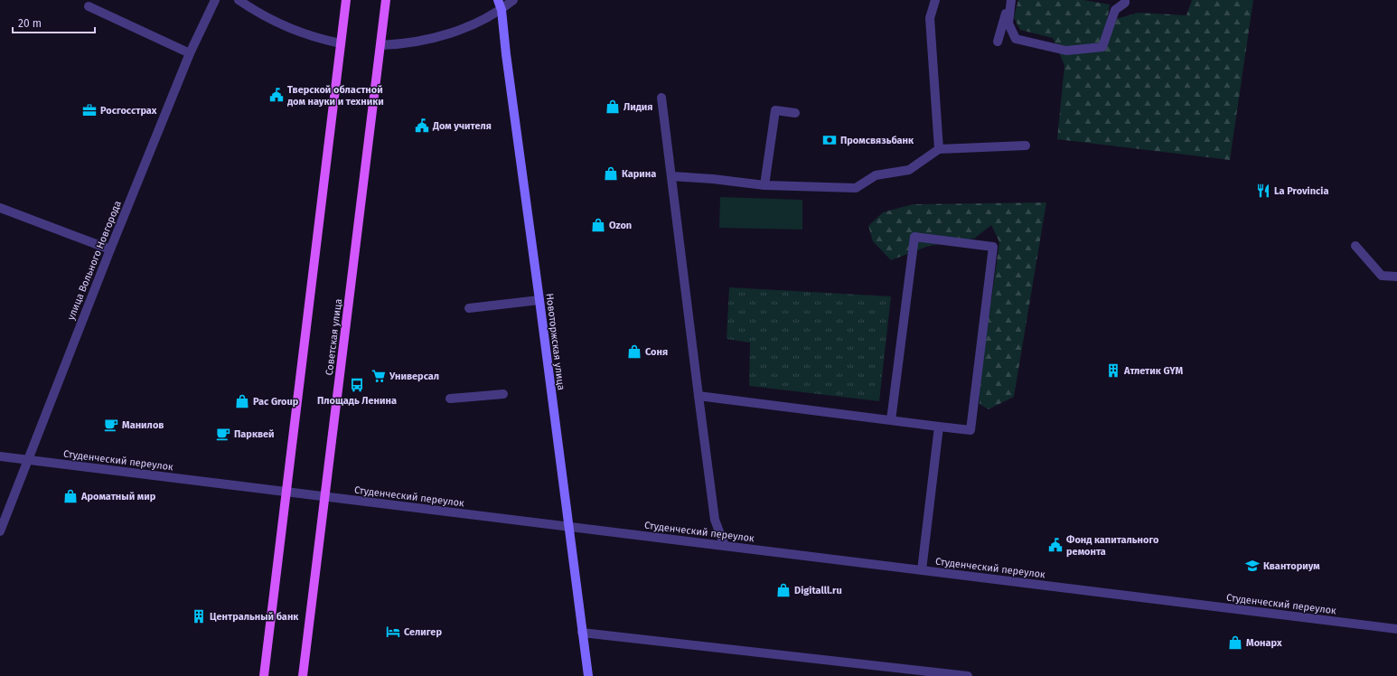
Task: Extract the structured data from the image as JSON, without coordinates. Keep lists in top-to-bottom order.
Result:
{
  "streets": {
    "main road": ["Советская улица", "Новоторжская улица"],
    "street": ["улица Вольного Новгорода", "Студенческий переулок"]
  },
  "crossings": [
    ["улица Вольного Новгорода", "Студенческий переулок"],
    ["Советская улица", "Студенческий переулок"],
    ["Новоторжская улица", "Студенческий переулок"]
  ],
  "places": {
    "public building": ["Тверской областной дом науки и техники", "Дом учителя", "Фонд капитального ремонта"],
    "shop": [
      "Лидия",
      "Карина",
      "Ozon",
      "Соня",
      "Pac Group",
      "Ароматный мир",
      "Digitalll.ru",
      "Монарх"
    ],
    "office": ["Росгосстрах"],
    "bank": ["Промсвязьбанк"],
    "restaurant": ["La Provincia"],
    "building": ["Атлетик GYM", "Центральный банк"],
    "supermarket": ["Универсал"],
    "bus stop": ["Площадь Ленина"],
    "cafe": ["Манилов", "Парквей"],
    "school or university": ["Кванториум"],
    "hotel": ["Селигер"]
  },
  "scale_bar": "20 m"
}
